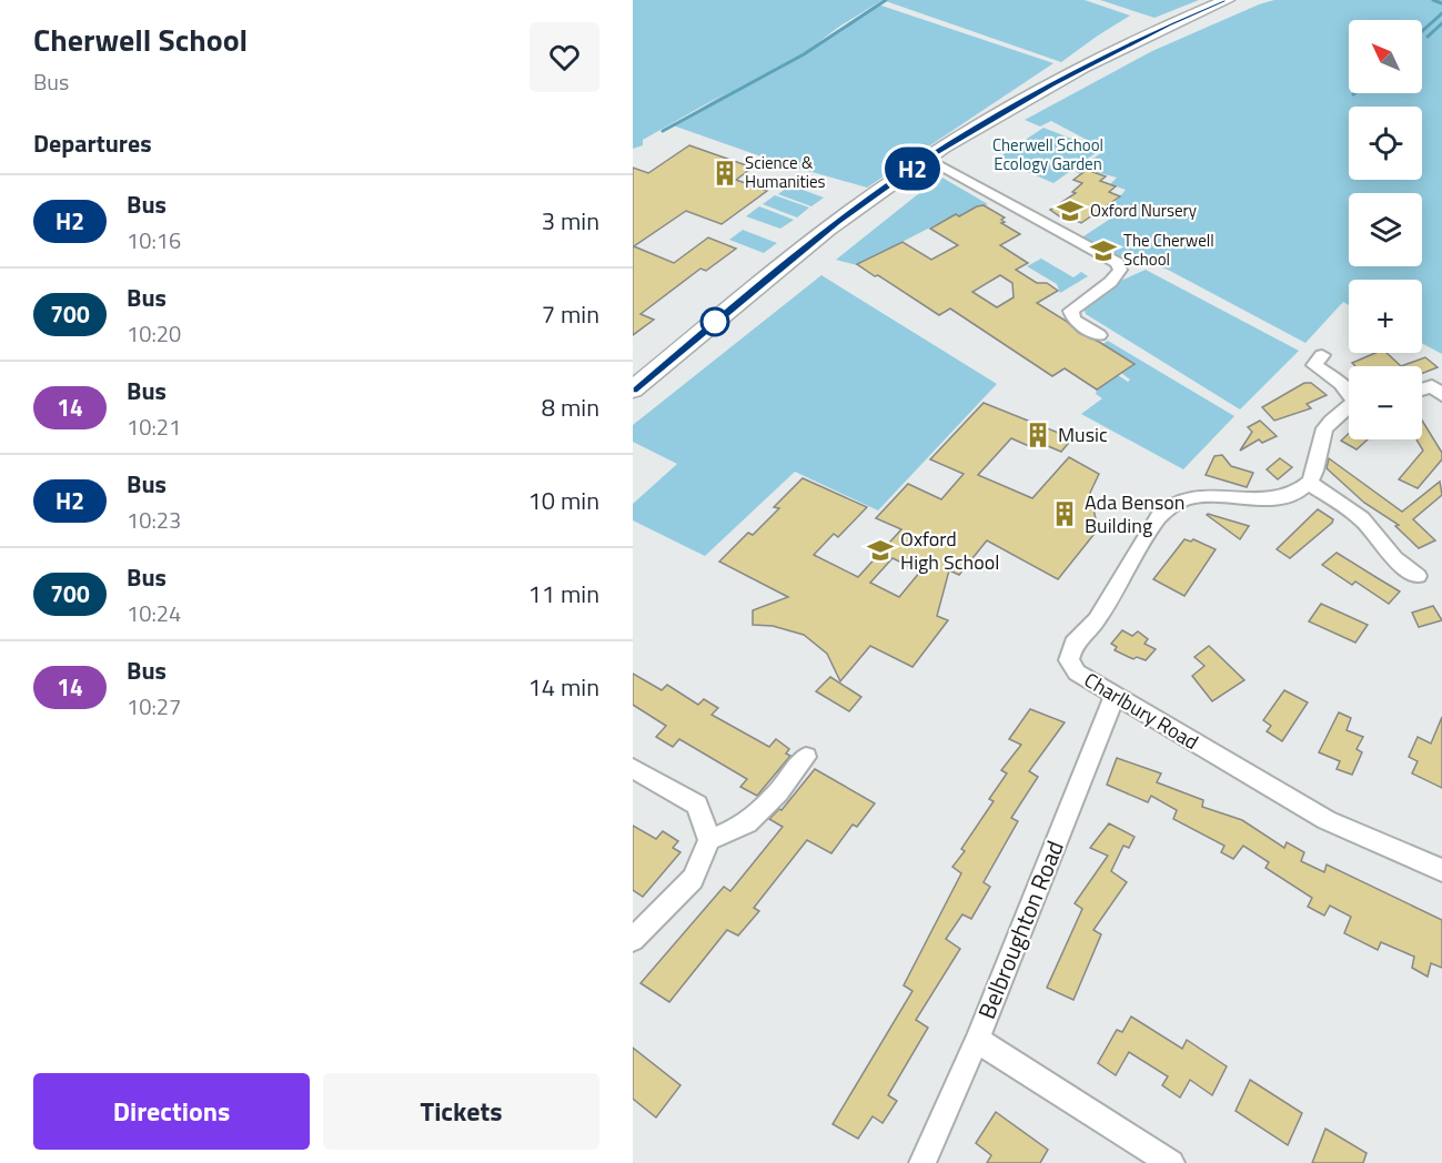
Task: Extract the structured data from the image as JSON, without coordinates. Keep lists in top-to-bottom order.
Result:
{
  "streets": {
    "street": ["Charlbury Road", "Belbroughton Road"]
  },
  "crossings": [
    ["Charlbury Road", "Belbroughton Road"]
  ],
  "parks": ["Cherwell School Ecology Garden"],
  "places": {
    "building": ["Science & Humanities", "Music", "Ada Benson Building"],
    "school or university": ["Oxford Nursery", "The Cherwell School", "Oxford High School"]
  },
  "lines": ["bus line H2"],
  "north": "top left",
  "page": {
    "heading": [
      ["Cherwell School", "Bus"],
      "Departures"
    ],
    "on_map": "H2",
    "map_buttons": ["+", "−"],
    "list": [
      {
        "mark": "H2",
        "name": "Bus",
        "note": "10:16",
        "value": "3 min"
      },
      {
        "mark": "700",
        "name": "Bus",
        "note": "10:20",
        "value": "7 min"
      },
      {
        "mark": "14",
        "name": "Bus",
        "note": "10:21",
        "value": "8 min"
      },
      {
        "mark": "H2",
        "name": "Bus",
        "note": "10:23",
        "value": "10 min"
      },
      {
        "mark": "700",
        "name": "Bus",
        "note": "10:24",
        "value": "11 min"
      },
      {
        "mark": "14",
        "name": "Bus",
        "note": "10:27",
        "value": "14 min"
      }
    ],
    "buttons": ["Directions", "Tickets"]
  }
}
